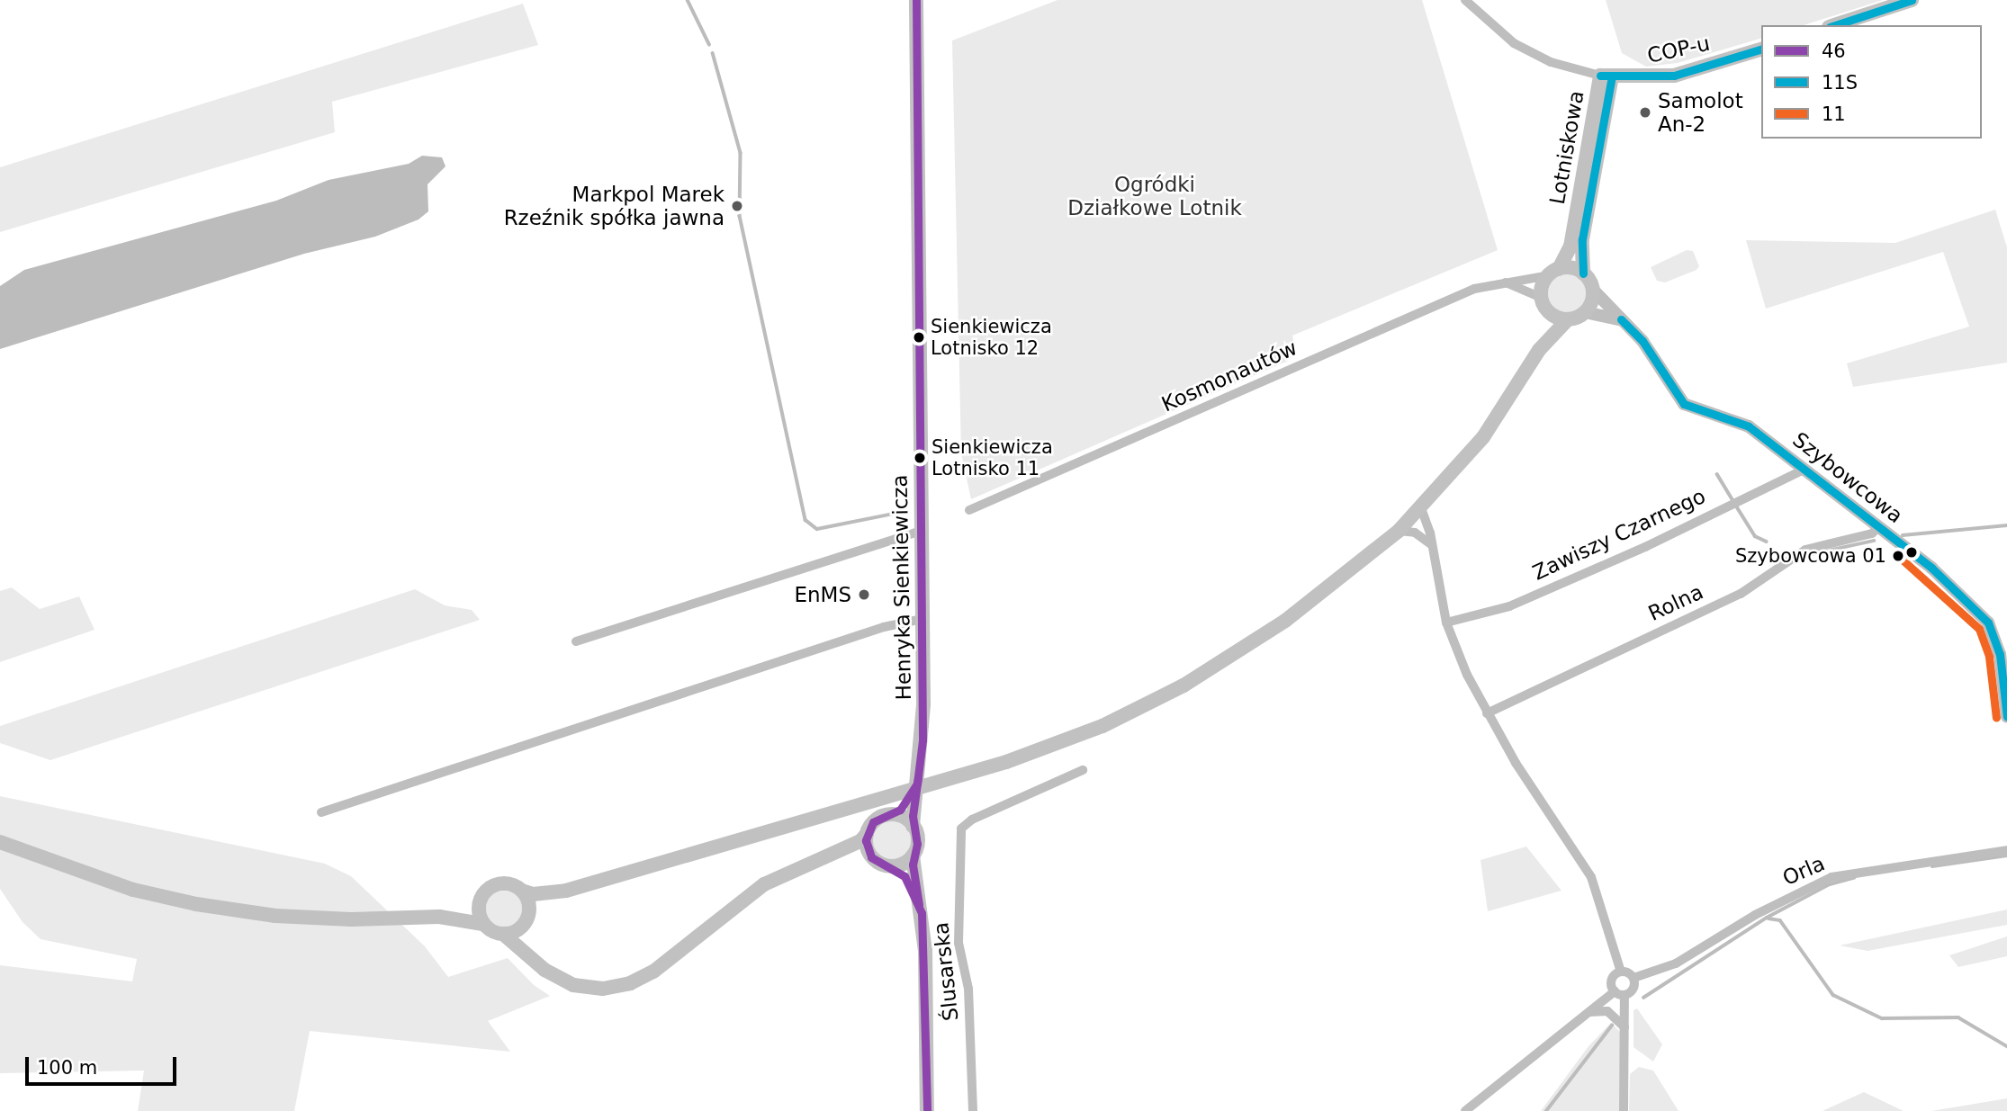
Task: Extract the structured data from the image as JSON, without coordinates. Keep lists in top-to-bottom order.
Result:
{
  "streets": {
    "main road": ["COP-u", "Lotniskowa", "Henryka Sienkiewicza"],
    "street": [
      "Kosmonautów",
      "Szybowcowa",
      "Zawiszy Czarnego",
      "Rolna",
      "Orla",
      "Ślusarska"
    ]
  },
  "crossings": [
    ["COP-u", "Lotniskowa"],
    ["Lotniskowa", "Kosmonautów"],
    ["Lotniskowa", "Szybowcowa"],
    ["Kosmonautów", "Szybowcowa"],
    ["Szybowcowa", "Zawiszy Czarnego"],
    ["Szybowcowa", "Rolna"]
  ],
  "parks": ["Ogródki Działkowe Lotnik"],
  "places": [
    "Samolot An-2",
    "Markpol Marek Rzeźnik spółka jawna",
    "Sienkiewicza Lotnisko 12",
    "Sienkiewicza Lotnisko 11",
    "Szybowcowa 01",
    "EnMS"
  ],
  "lines": ["transit line 46", "transit line 11S", "transit line 11"],
  "legend": ["46", "11S", "11"],
  "scale_bar": "100 m"
}
